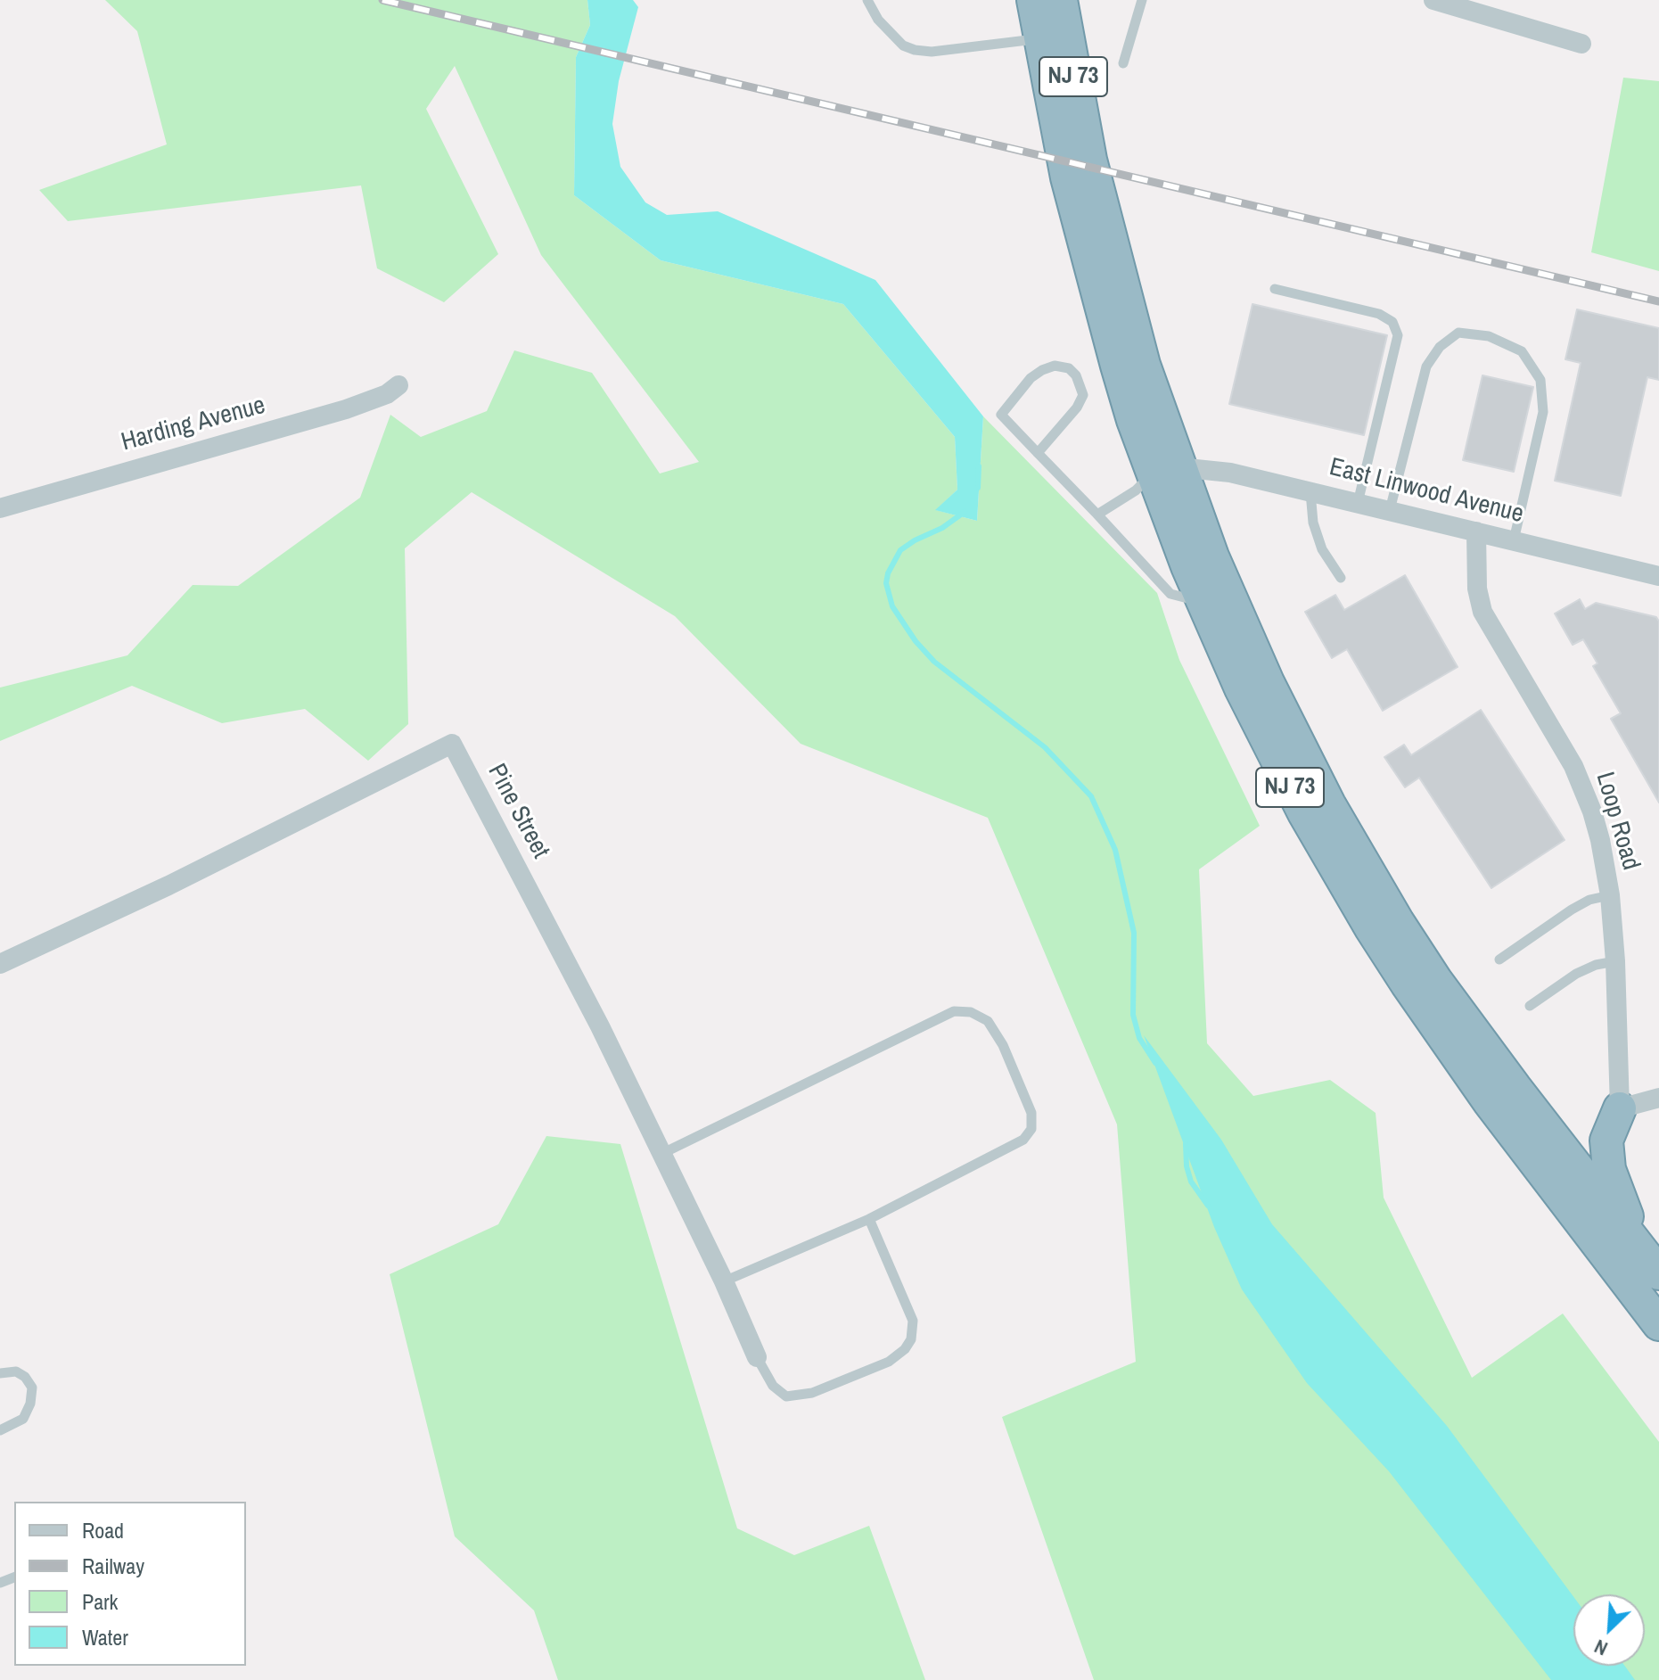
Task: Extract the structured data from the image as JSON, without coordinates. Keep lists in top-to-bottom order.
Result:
{
  "streets": {
    "highway": ["NJ 73"],
    "street": [
      "Harding Avenue",
      "East Linwood Avenue",
      "Pine Street",
      "Loop Road"
    ]
  },
  "crossings": [
    ["NJ 73", "East Linwood Avenue"],
    ["East Linwood Avenue", "Loop Road"]
  ],
  "legend": [
    "Road",
    "Railway",
    "Park",
    "Water"
  ],
  "north": "bottom left"
}
